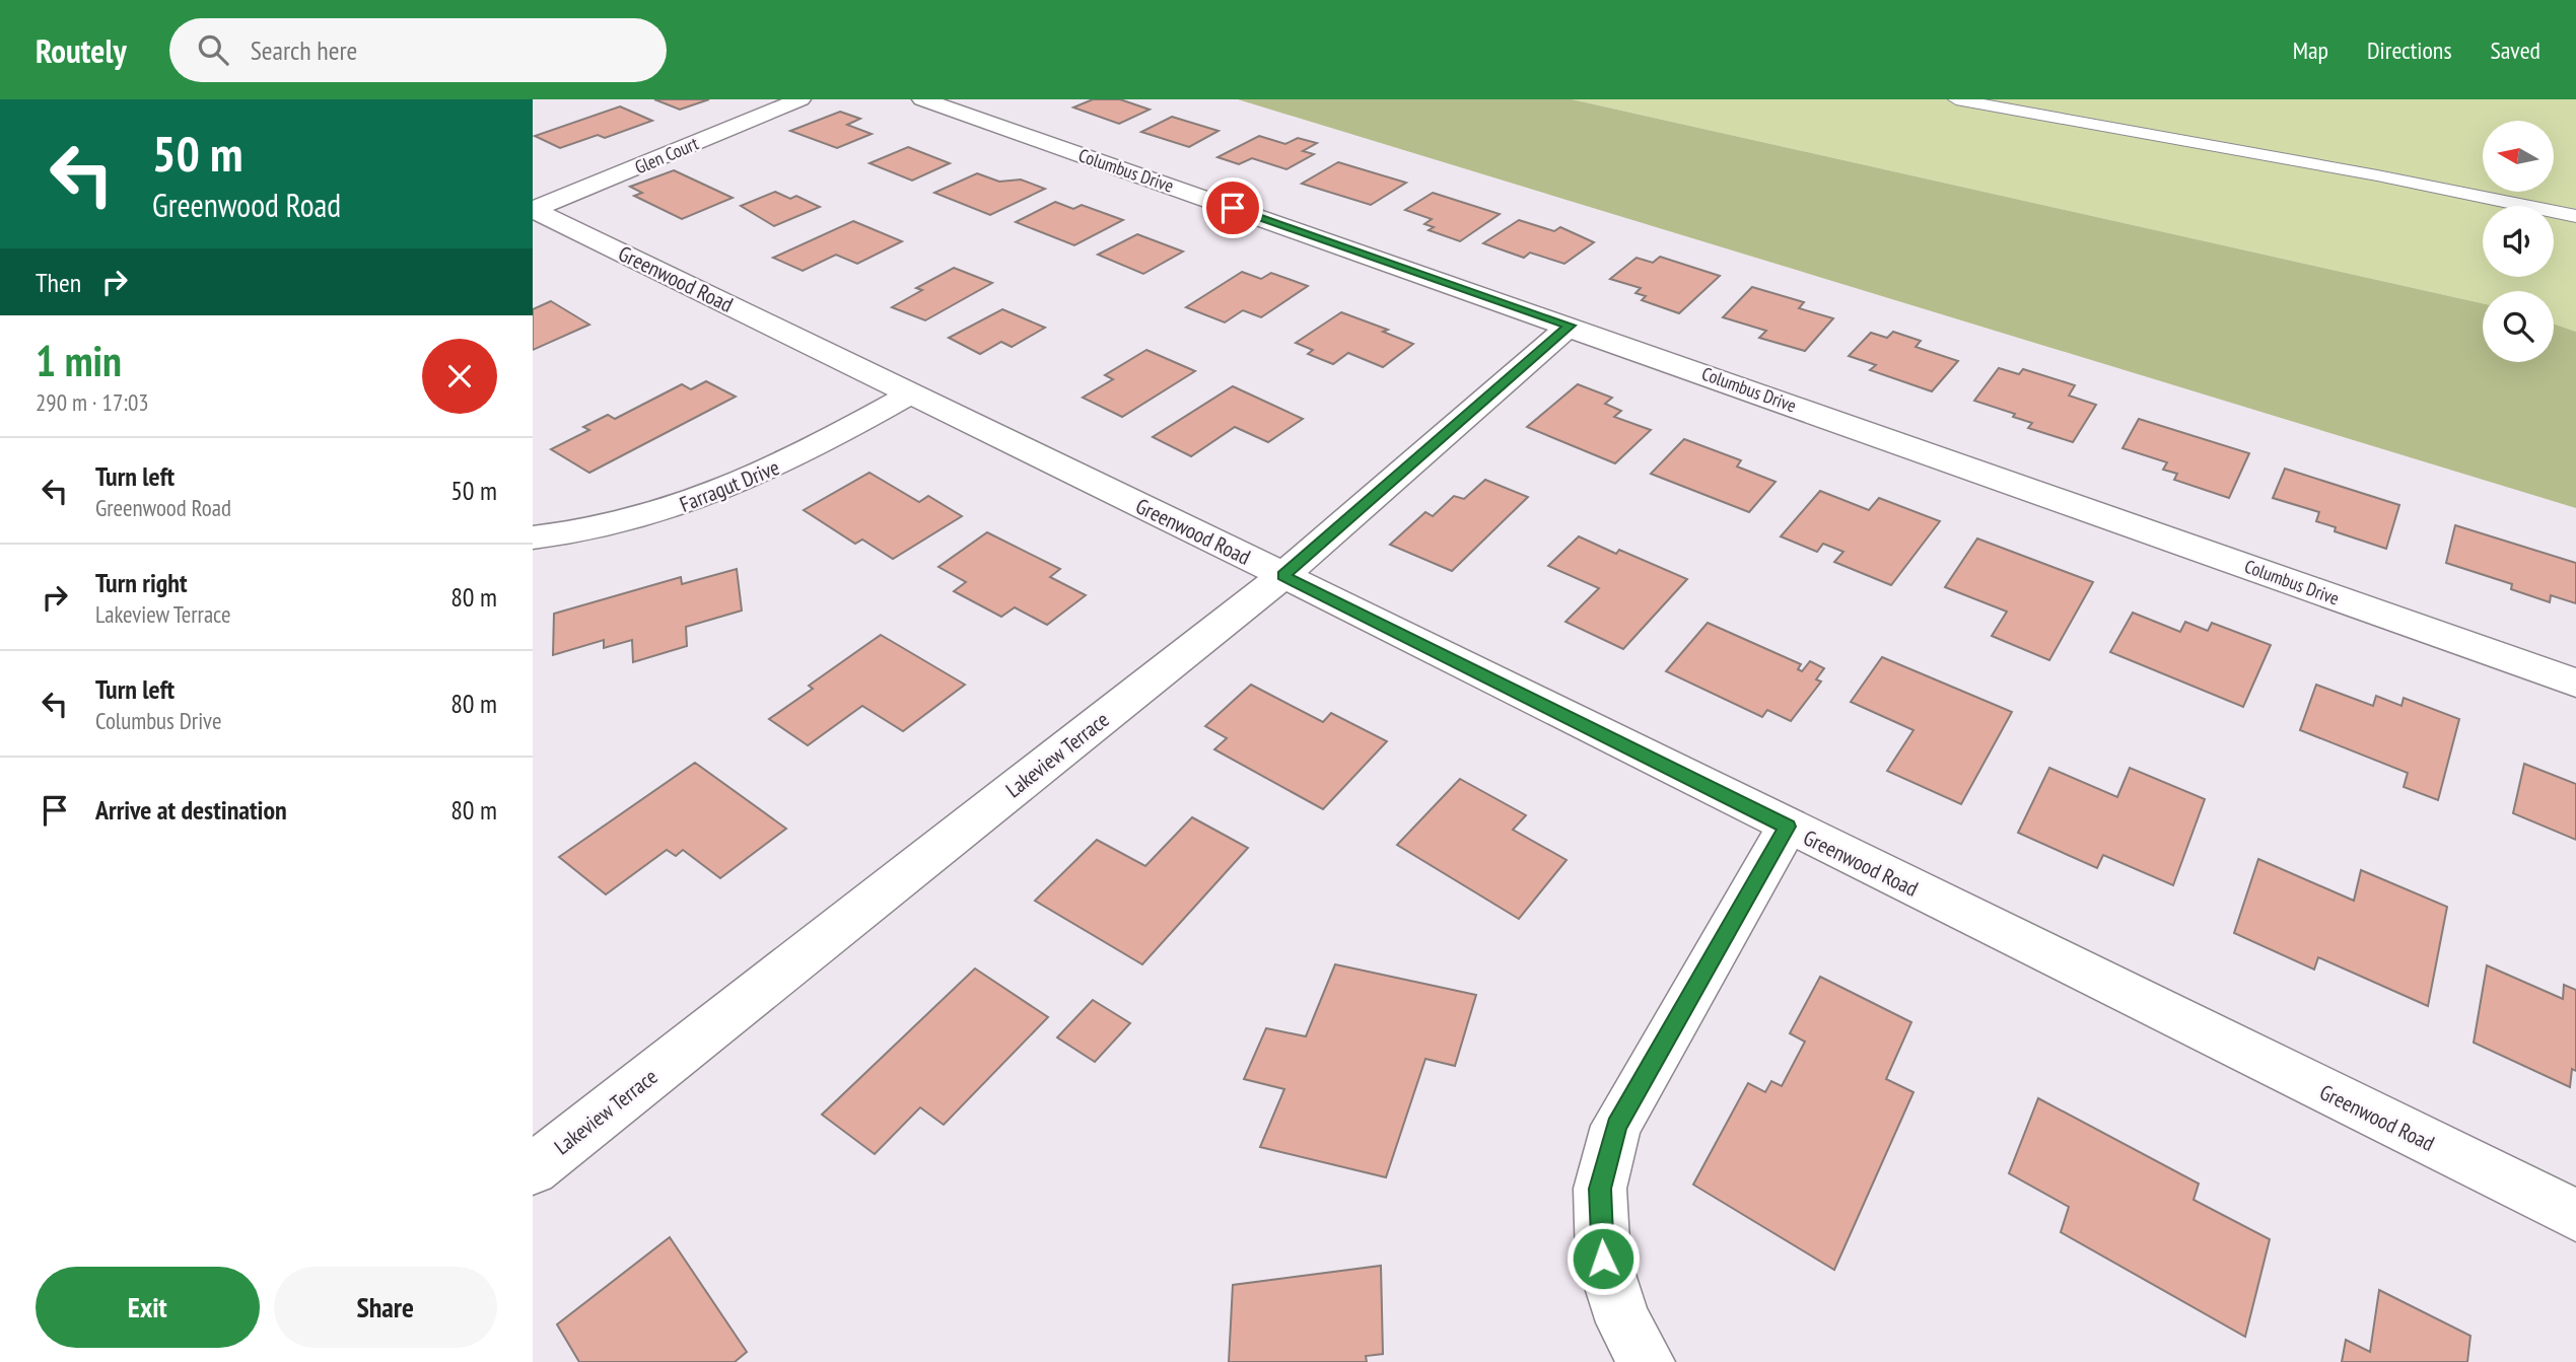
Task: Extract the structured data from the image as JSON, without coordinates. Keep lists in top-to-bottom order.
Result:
{
  "streets": {
    "street": [
      "Glen Court",
      "Columbus Drive",
      "Greenwood Road",
      "Farragut Drive",
      "Lakeview Terrace"
    ]
  },
  "crossings": [
    ["Glen Court", "Greenwood Road"],
    ["Columbus Drive", "Lakeview Terrace"],
    ["Greenwood Road", "Farragut Drive"],
    ["Greenwood Road", "Lakeview Terrace"]
  ],
  "north": "left",
  "page": {
    "header": "Routely",
    "search": "Search here",
    "nav": ["Map", "Directions", "Saved"],
    "turn": ["50 m", "Greenwood Road"],
    "then": "Then",
    "heading": ["1 min", "290 m · 17:03"],
    "list": [
      {
        "name": "Turn left",
        "note": "Greenwood Road",
        "value": "50 m"
      },
      {
        "name": "Turn right",
        "note": "Lakeview Terrace",
        "value": "80 m"
      },
      {
        "name": "Turn left",
        "note": "Columbus Drive",
        "value": "80 m"
      },
      {
        "name": "Arrive at destination",
        "value": "80 m"
      }
    ],
    "buttons": ["Exit", "Share"]
  }
}
